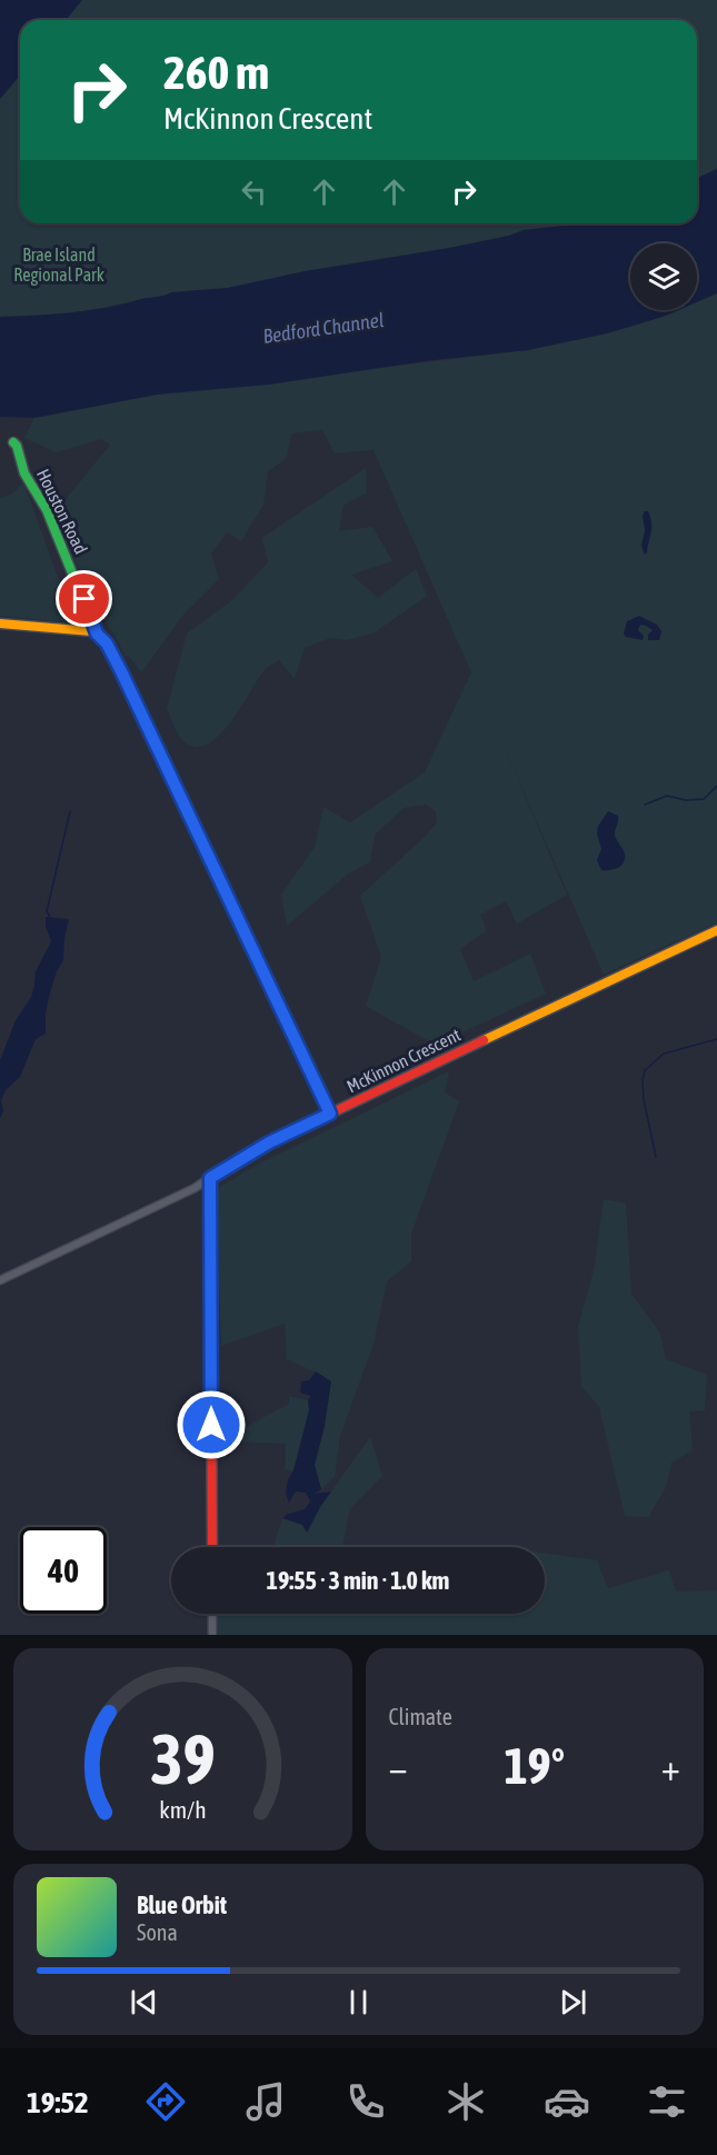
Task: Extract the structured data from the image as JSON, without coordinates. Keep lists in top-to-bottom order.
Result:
{
  "streets": {
    "street": ["Houston Road", "McKinnon Crescent"]
  },
  "crossings": [
    ["Houston Road", "McKinnon Crescent"]
  ],
  "water": ["Bedford Channel"],
  "parks": ["Brae Island Regional Park"],
  "page": {
    "turn": ["260 m", "McKinnon Crescent"],
    "limit": "40",
    "trip": "19:55 · 3 min · 1.0 km",
    "tile": "Climate",
    "heat": ["−", "19°", "+"],
    "song": ["Blue Orbit", "Sona"],
    "tabs": "19:52",
    "gauge": ["39", "km/h"]
  }
}
